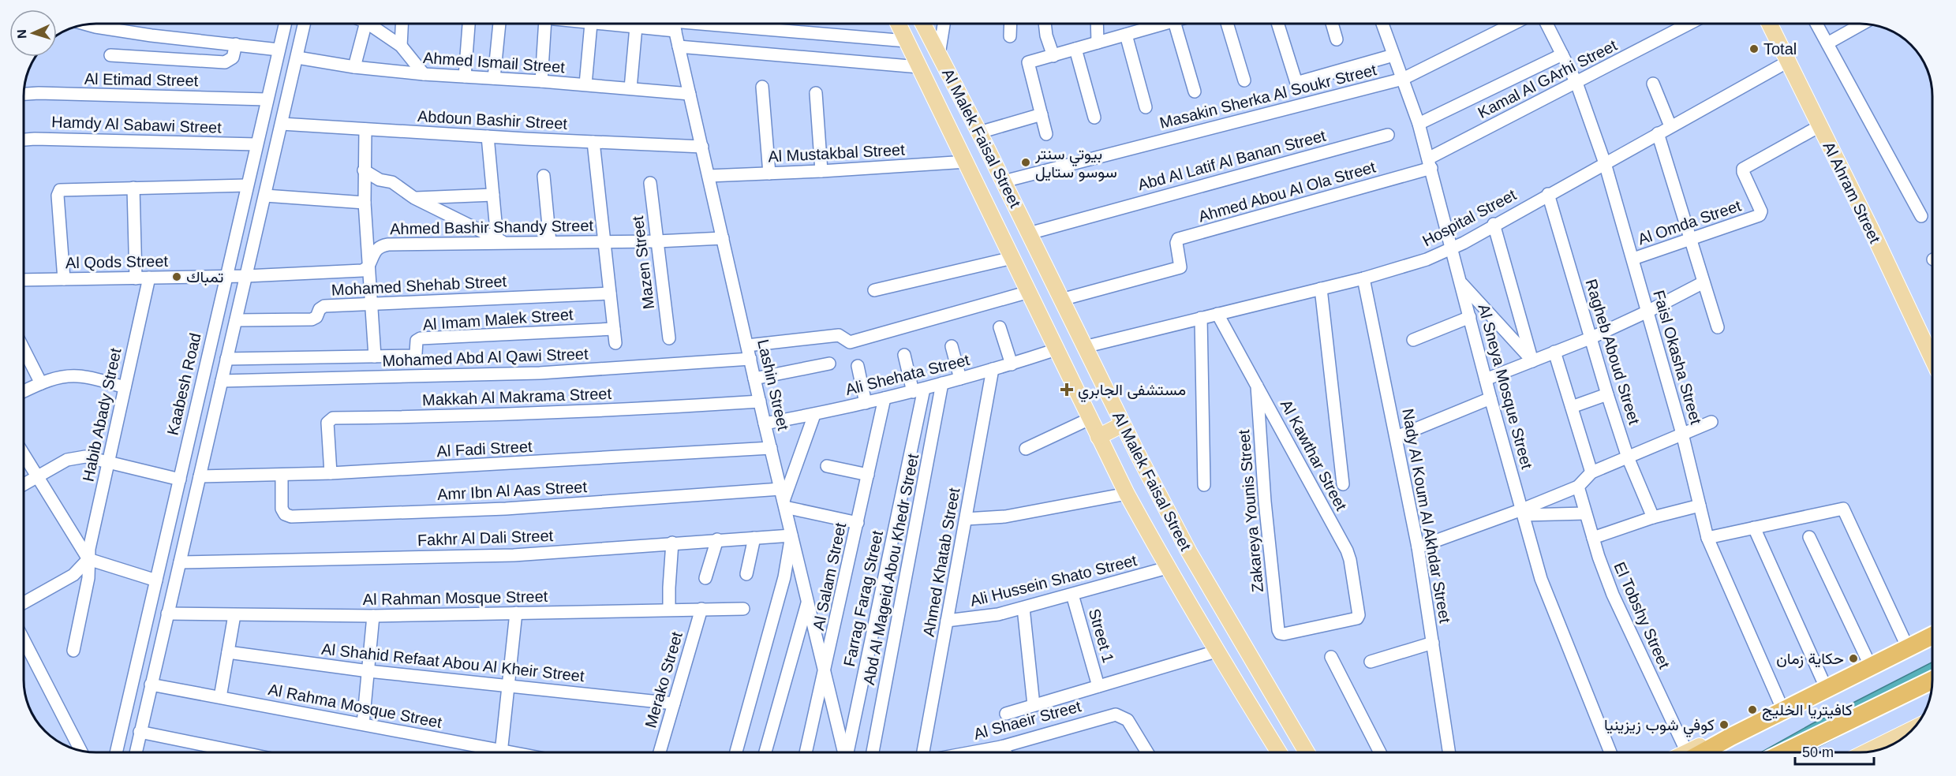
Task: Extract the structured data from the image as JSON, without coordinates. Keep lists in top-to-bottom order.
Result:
{
  "streets": {
    "main road": ["Al Malek Faisal Street", "Al Ahram Street"],
    "street": [
      "Ahmed Ismail Street",
      "Kamal Al GArhi Street",
      "Al Etimad Street",
      "Masakin Sherka Al Soukr Street",
      "Abdoun Bashir Street",
      "Hamdy Al Sabawi Street",
      "Al Mustakbal Street",
      "Abd Al Latif Al Banan Street",
      "Ahmed Abou Al Ola Street",
      "Hospital Street",
      "Al Omda Street",
      "Ahmed Bashir Shandy Street",
      "Al Qods Street",
      "Mazen Street",
      "Mohamed Shehab Street",
      "Al Imam Malek Street",
      "Ragheb Aboud Street",
      "Mohamed Abd Al Qawi Street",
      "Faisl Okasha Street",
      "Ali Shehata Street",
      "Kaabesh Road",
      "Lashin Street",
      "Al Sneya Mosque Street",
      "Makkah Al Makrama Street",
      "Habib Abady Street",
      "Al Fadi Street",
      "Al Kawthar Street",
      "Amr Ibn Al Aas Street",
      "Zakareya Younis Street",
      "Nady Al Koum Al Akhdar Street",
      "Fakhr Al Dali Street",
      "Ahmed Khatab Street",
      "Abd Al Mageid Abou Khedr Street",
      "Al Salam Street",
      "Ali Hussein Shato Street",
      "Al Rahman Mosque Street",
      "Farrag Farag Street",
      "El Tobshy Street",
      "Street 1",
      "Al Shahid Refaat Abou Al Kheir Street",
      "Merako Street",
      "Al Rahma Mosque Street",
      "Al Shaeir Street"
    ]
  },
  "crossings": [
    ["Ahmed Ismail Street", "Lashin Street"],
    ["Kamal Al GArhi Street", "Ahmed Abou Al Ola Street"],
    ["Kamal Al GArhi Street", "Faisl Okasha Street"],
    ["Kamal Al GArhi Street", "Al Sneya Mosque Street"],
    ["Al Etimad Street", "Kaabesh Road"],
    ["Masakin Sherka Al Soukr Street", "Al Malek Faisal Street"],
    ["Masakin Sherka Al Soukr Street", "Al Sneya Mosque Street"],
    ["Abdoun Bashir Street", "Lashin Street"],
    ["Hamdy Al Sabawi Street", "Kaabesh Road"],
    ["Al Malek Faisal Street", "Al Mustakbal Street"],
    ["Al Malek Faisal Street", "Abd Al Latif Al Banan Street"],
    ["Al Malek Faisal Street", "Ahmed Abou Al Ola Street"],
    ["Al Malek Faisal Street", "Hospital Street"],
    ["Al Malek Faisal Street", "Ali Shehata Street"],
    ["Al Malek Faisal Street", "Ali Hussein Shato Street"],
    ["Al Mustakbal Street", "Lashin Street"],
    ["Ahmed Abou Al Ola Street", "Al Sneya Mosque Street"],
    ["Al Ahram Street", "Hospital Street"],
    ["Al Ahram Street", "Al Omda Street"],
    ["Hospital Street", "Ragheb Aboud Street"],
    ["Hospital Street", "Faisl Okasha Street"],
    ["Hospital Street", "Al Sneya Mosque Street"],
    ["Hospital Street", "Al Kawthar Street"],
    ["Hospital Street", "Nady Al Koum Al Akhdar Street"],
    ["Al Omda Street", "Faisl Okasha Street"],
    ["Ahmed Bashir Shandy Street", "Mazen Street"],
    ["Ahmed Bashir Shandy Street", "Lashin Street"],
    ["Al Qods Street", "Kaabesh Road"],
    ["Al Qods Street", "Habib Abady Street"],
    ["Mohamed Abd Al Qawi Street", "Lashin Street"],
    ["Ali Shehata Street", "Lashin Street"],
    ["Ali Shehata Street", "Ahmed Khatab Street"],
    ["Ali Shehata Street", "Abd Al Mageid Abou Khedr Street"],
    ["Ali Shehata Street", "Al Salam Street"],
    ["Ali Shehata Street", "Farrag Farag Street"],
    ["Lashin Street", "Makkah Al Makrama Street"],
    ["Lashin Street", "Al Fadi Street"],
    ["Lashin Street", "Amr Ibn Al Aas Street"],
    ["Lashin Street", "Fakhr Al Dali Street"],
    ["Lashin Street", "Al Salam Street"],
    ["Makkah Al Makrama Street", "Al Fadi Street"],
    ["Al Fadi Street", "Amr Ibn Al Aas Street"],
    ["Al Kawthar Street", "Zakareya Younis Street"],
    ["Ahmed Khatab Street", "Ali Hussein Shato Street"],
    ["Ali Hussein Shato Street", "Street 1"],
    ["Al Rahman Mosque Street", "Merako Street"],
    ["Al Shahid Refaat Abou Al Kheir Street", "Merako Street"]
  ],
  "places": {
    "other": [
      "Total",
      "بيوتي سنتر سوسو ستايل",
      "تمباك",
      "حكاية زمان",
      "كافيتريا الخليج",
      "كوفي شوب زيزينيا"
    ],
    "health": ["مستشفى الجابري"]
  },
  "scale_bar": "50 m",
  "north": "left"
}
